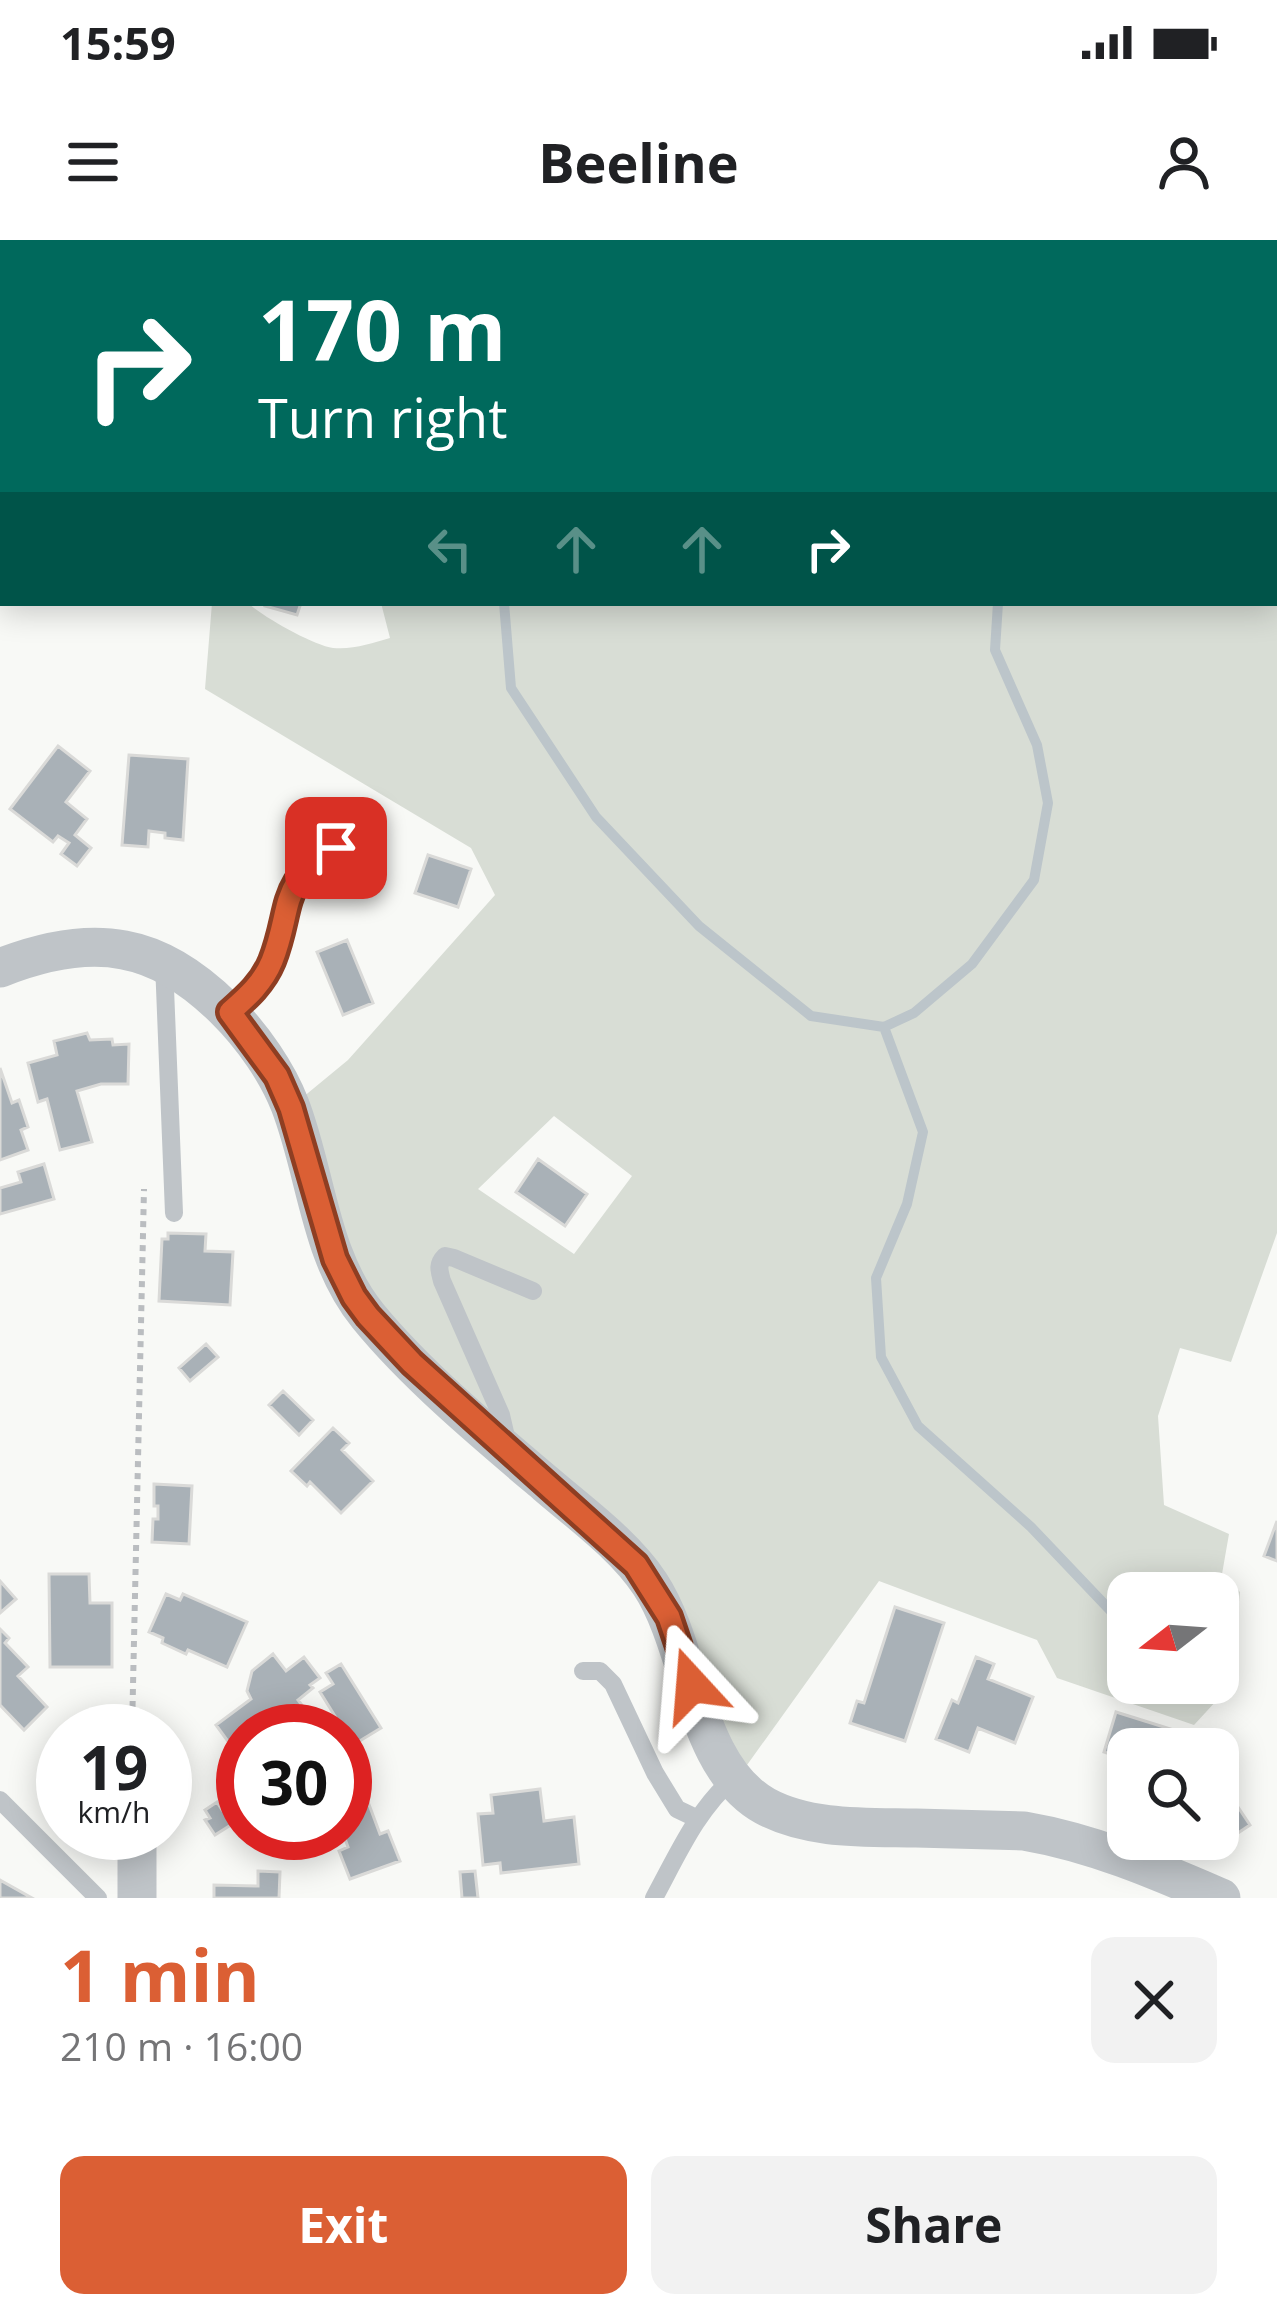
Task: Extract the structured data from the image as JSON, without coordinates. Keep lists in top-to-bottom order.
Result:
{
  "north": "left",
  "page": {
    "status": "15:59",
    "header": "Beeline",
    "turn": ["170 m", "Turn right"],
    "speed": "19 km/h",
    "limit": "30",
    "heading": ["1 min", "210 m · 16:00"],
    "buttons": ["Exit", "Share"]
  }
}
